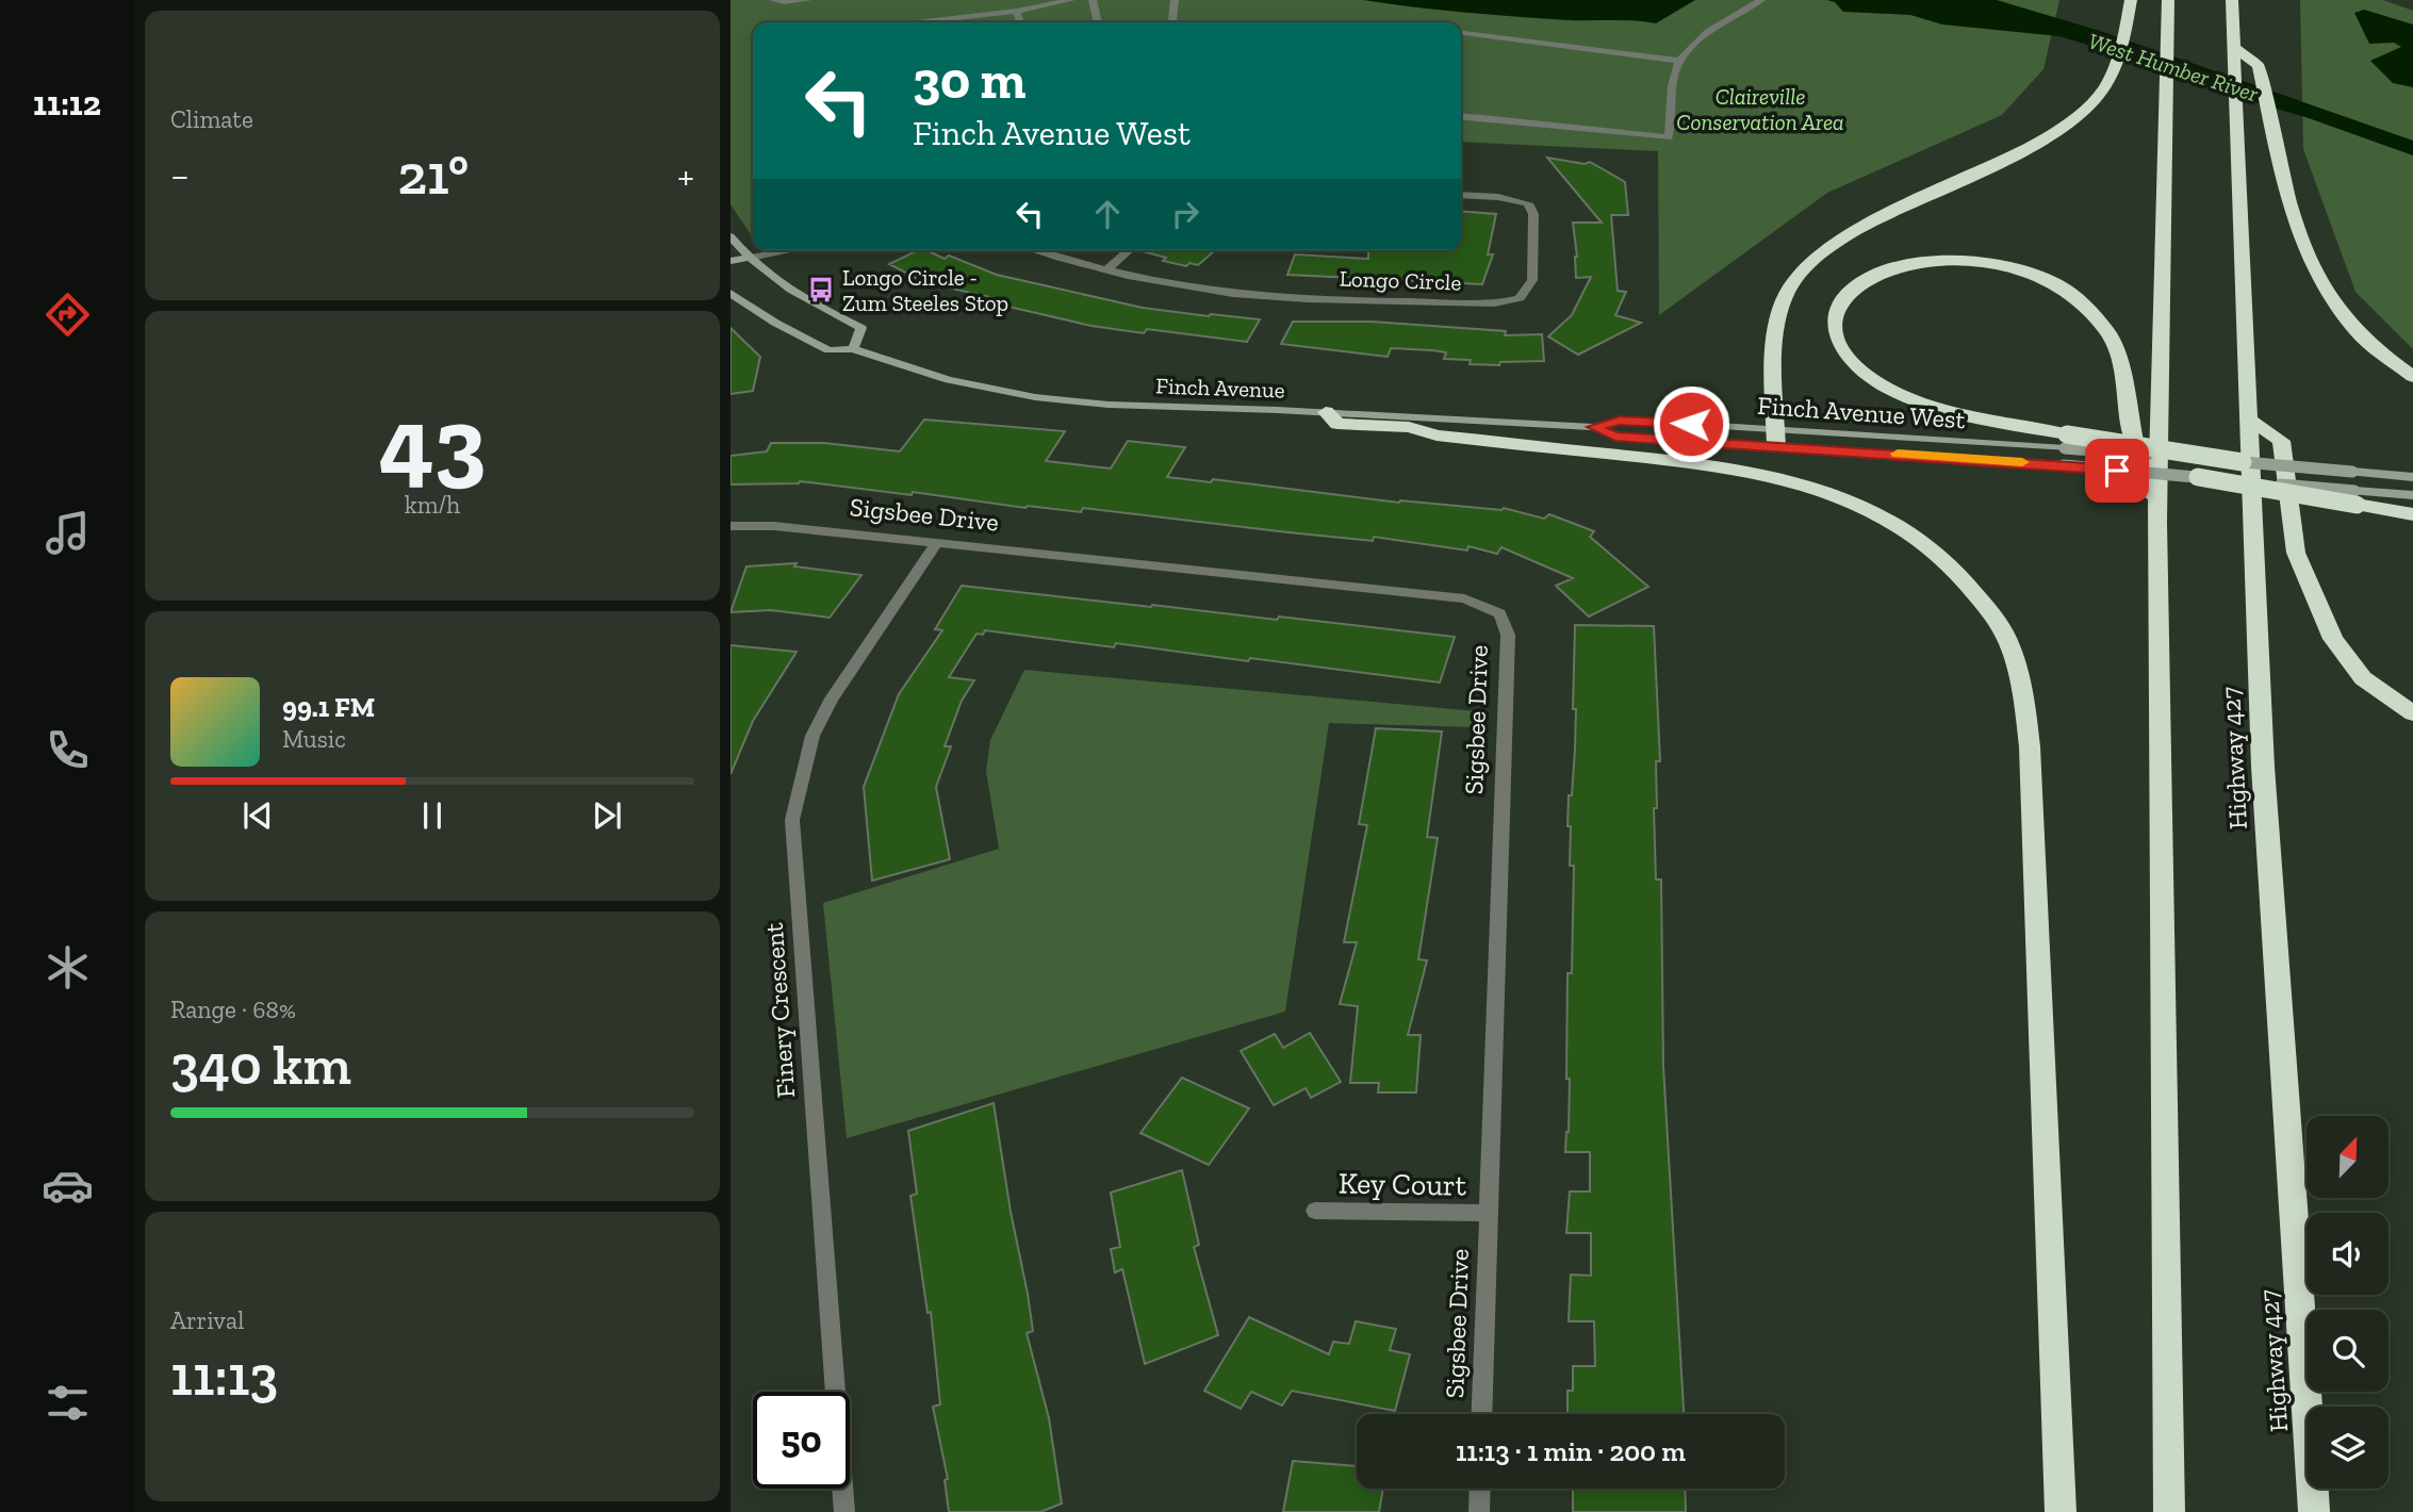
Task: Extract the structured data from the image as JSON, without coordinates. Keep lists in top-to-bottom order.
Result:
{
  "streets": {
    "highway": ["Highway 427"],
    "main road": ["Finch Avenue", "Finch Avenue West"],
    "street": [
      "Longo Circle",
      "Sigsbee Drive",
      "Finery Crescent",
      "Key Court"
    ]
  },
  "crossings": [
    ["Finch Avenue", "Finch Avenue West"],
    ["Sigsbee Drive", "Finery Crescent"],
    ["Sigsbee Drive", "Key Court"]
  ],
  "water": ["West Humber River"],
  "parks": ["Claireville Conservation Area"],
  "places": {
    "bus stop": ["Longo Circle - Zum Steeles Stop"]
  },
  "north": "top right",
  "page": {
    "tabs": "11:12",
    "tile": [
      "Climate",
      ["43", "km/h"],
      ["Range · 68%", "340 km"],
      ["Arrival", "11:13"]
    ],
    "turn": ["30 m", "Finch Avenue West"],
    "heat": ["−", "21°", "+"],
    "song": ["99.1 FM", "Music"],
    "limit": "50",
    "trip": "11:13 · 1 min · 200 m"
  }
}
